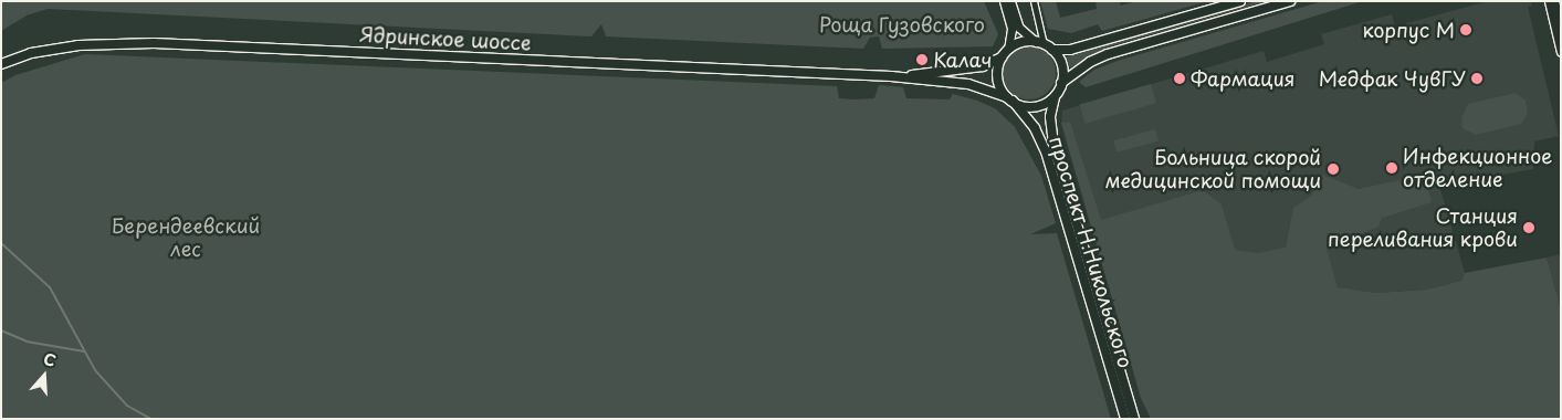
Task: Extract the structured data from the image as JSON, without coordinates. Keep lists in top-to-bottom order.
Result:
{
  "streets": {
    "main road": ["Ядринское шоссе", "проспект Н.Никольского"]
  },
  "crossings": [
    ["Ядринское шоссе", "проспект Н.Никольского"]
  ],
  "parks": ["Роща Гузовского", "Берендеевский лес"],
  "places": [
    "корпус М",
    "Калач",
    "Фармация",
    "Медфак ЧувГУ",
    "Инфекционное отделение",
    "Больница скорой медицинской помощи",
    "Станция переливания крови"
  ],
  "north": "top"
}
